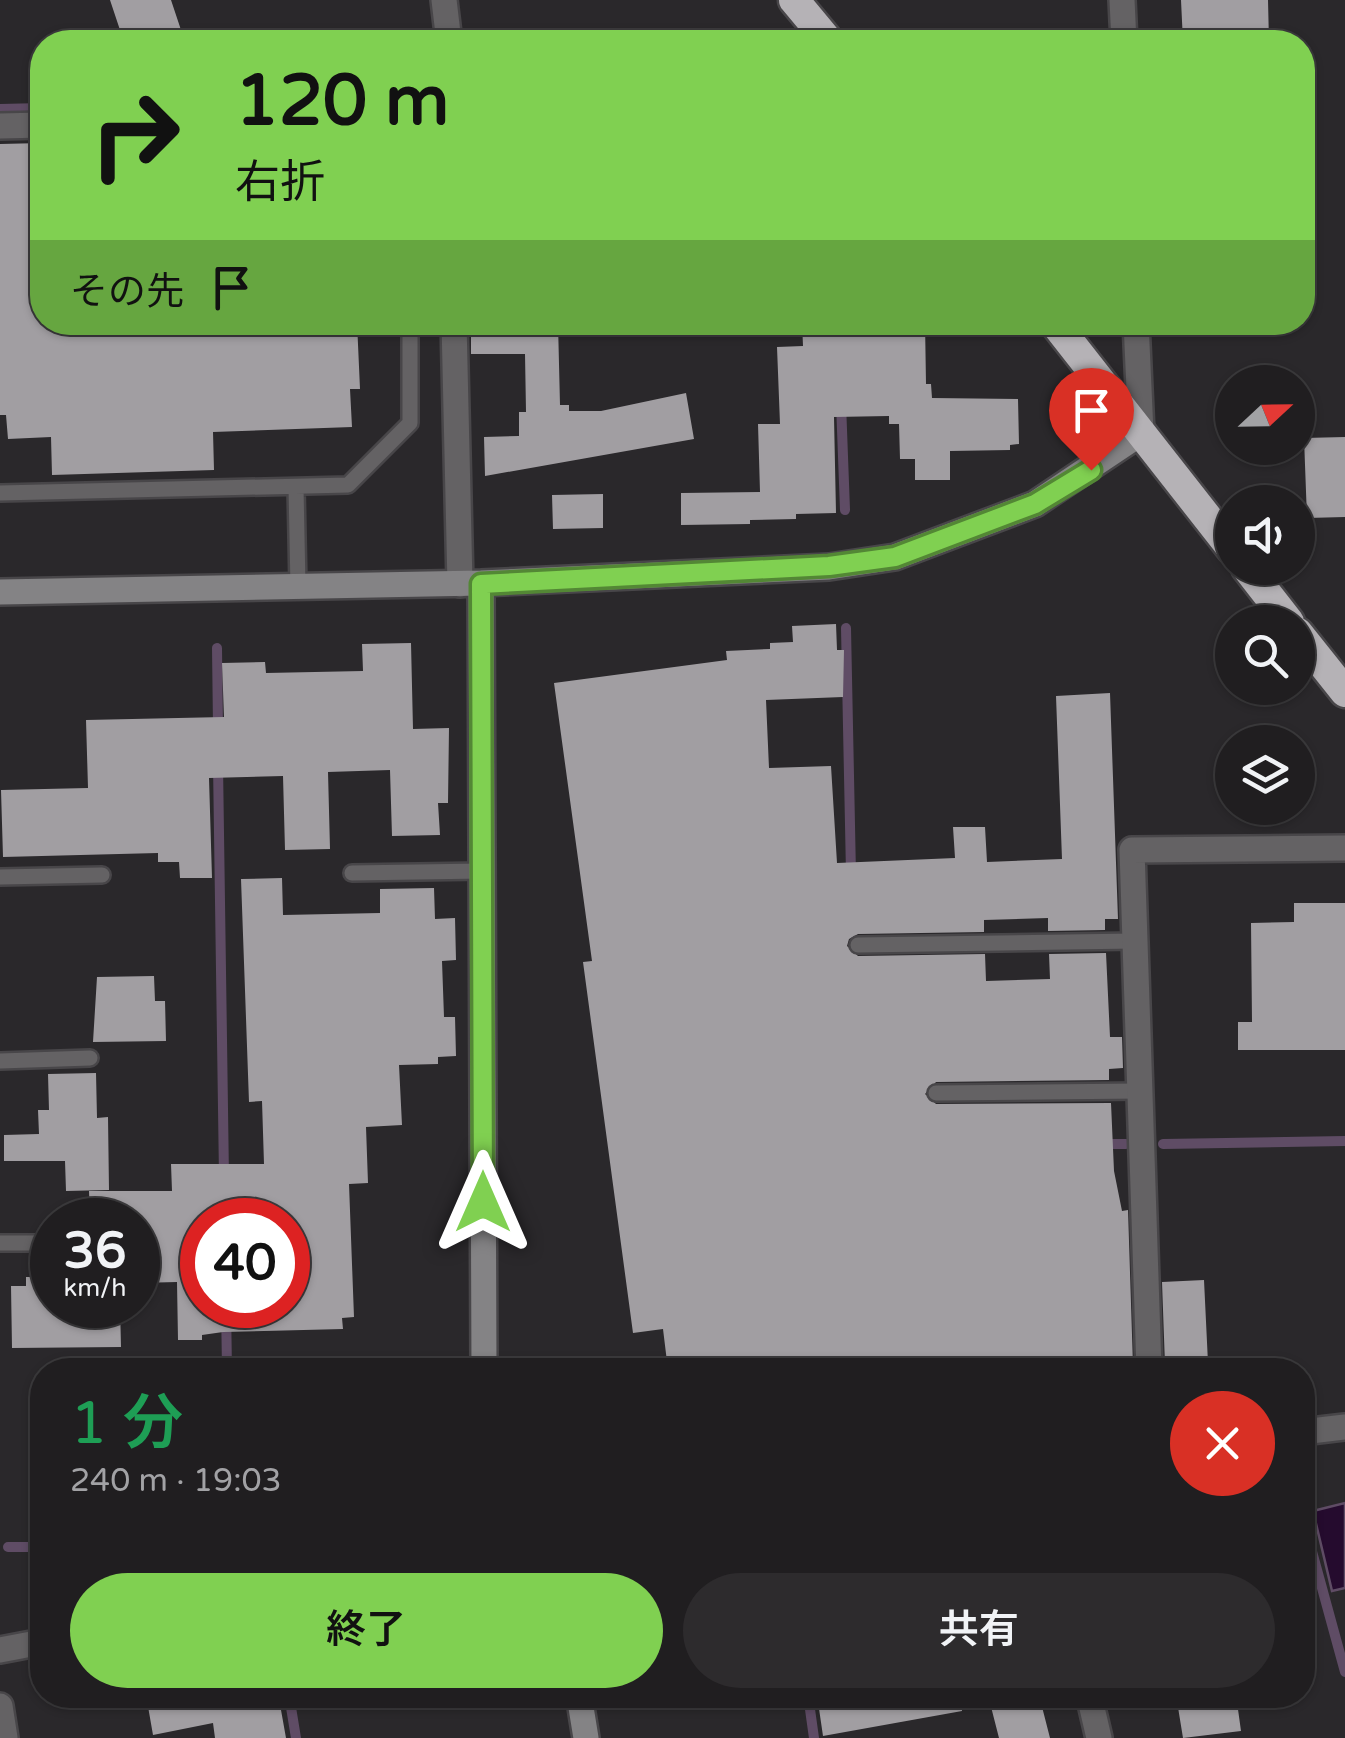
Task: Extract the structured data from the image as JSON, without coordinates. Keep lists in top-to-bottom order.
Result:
{
  "north": "right",
  "page": {
    "turn": ["120 m", "右折"],
    "then": "その先",
    "speed": "36 km/h",
    "limit": "40",
    "heading": ["1 分", "240 m · 19:03"],
    "buttons": ["終了", "共有"]
  }
}
